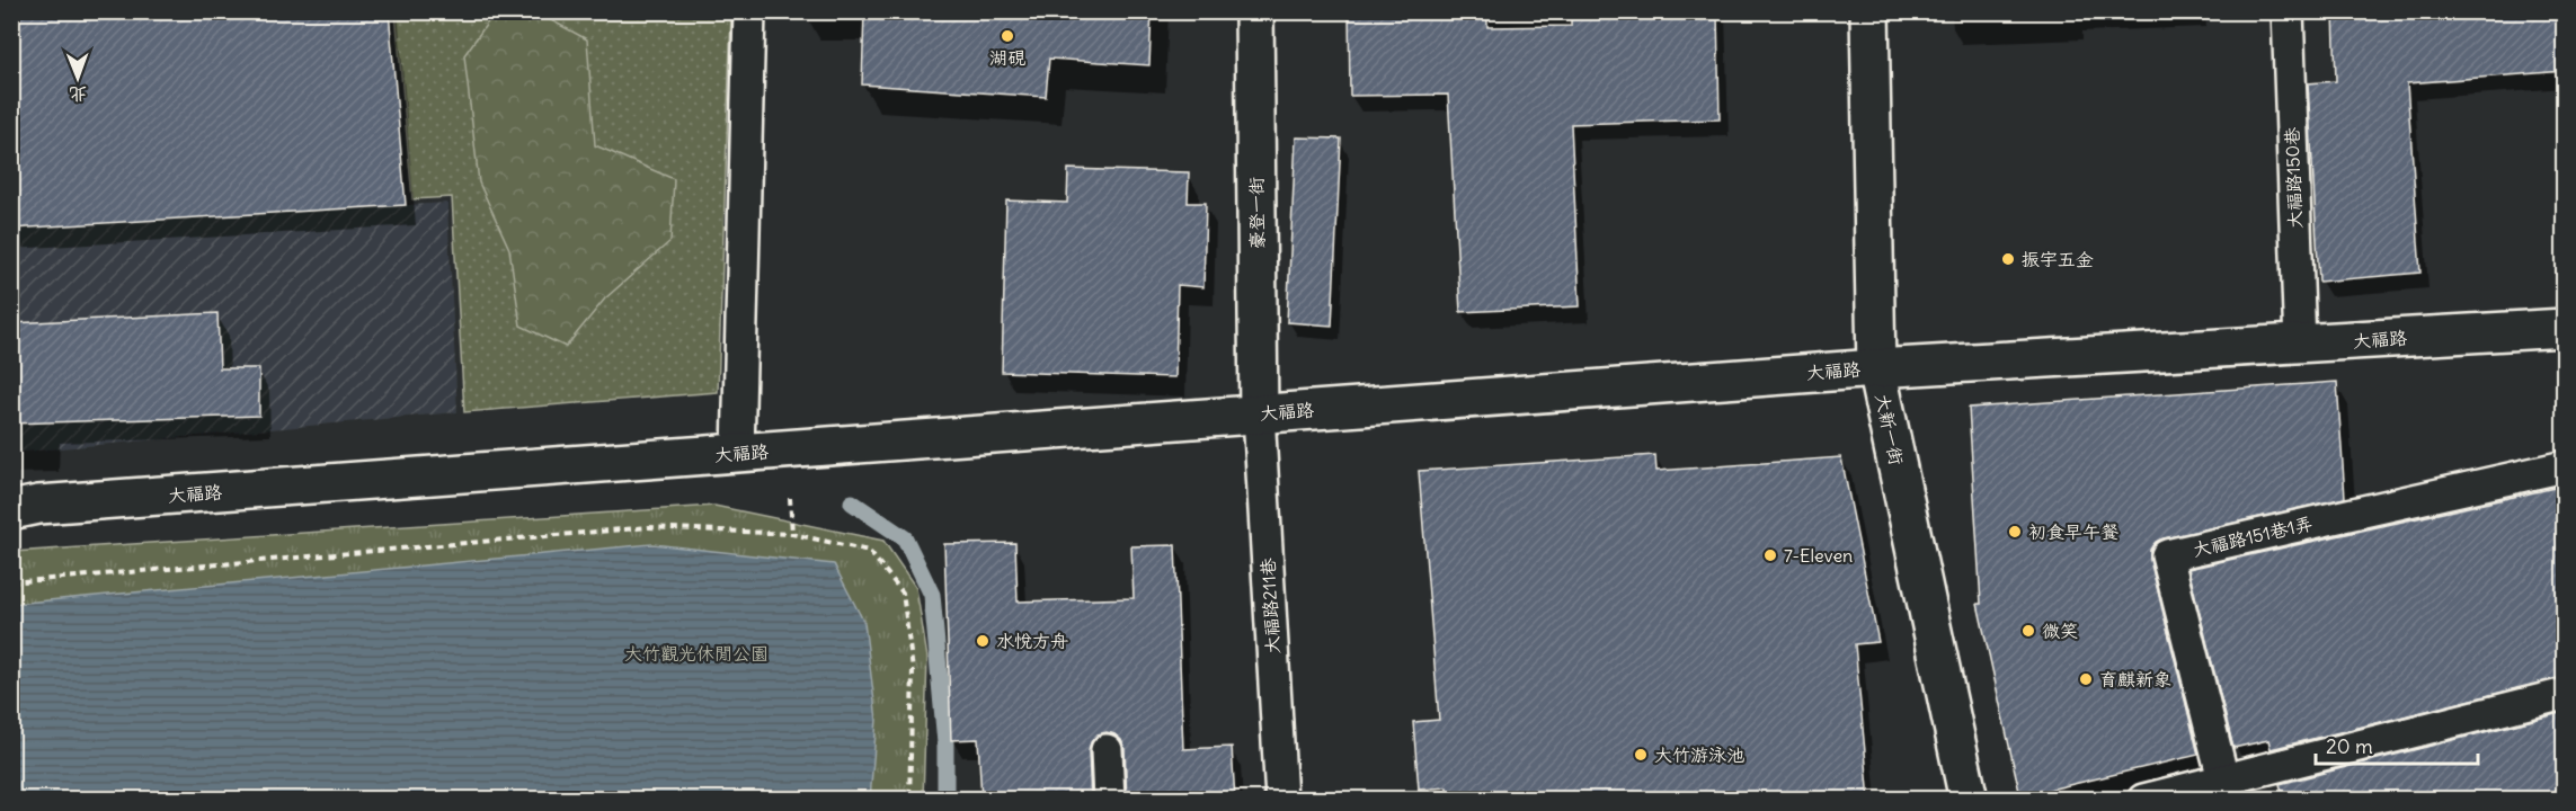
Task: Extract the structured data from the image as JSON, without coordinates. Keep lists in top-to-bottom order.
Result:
{
  "streets": {
    "street": ["豪登一街", "大福路", "大新一街"],
    "lane": ["大福路150巷", "大福路151巷1弄", "大福路211巷"]
  },
  "crossings": [
    ["大福路150巷", "大福路"],
    ["豪登一街", "大福路"],
    ["豪登一街", "大福路211巷"],
    ["大福路", "大新一街"],
    ["大福路", "大福路211巷"]
  ],
  "parks": ["大竹觀光休閒公園"],
  "places": [
    "湖硯",
    "振宇五金",
    "初食早午餐",
    "7-Eleven",
    "微笑",
    "水悅方舟",
    "育麒新象",
    "大竹游泳池"
  ],
  "scale_bar": "20 m",
  "north": "bottom"
}
